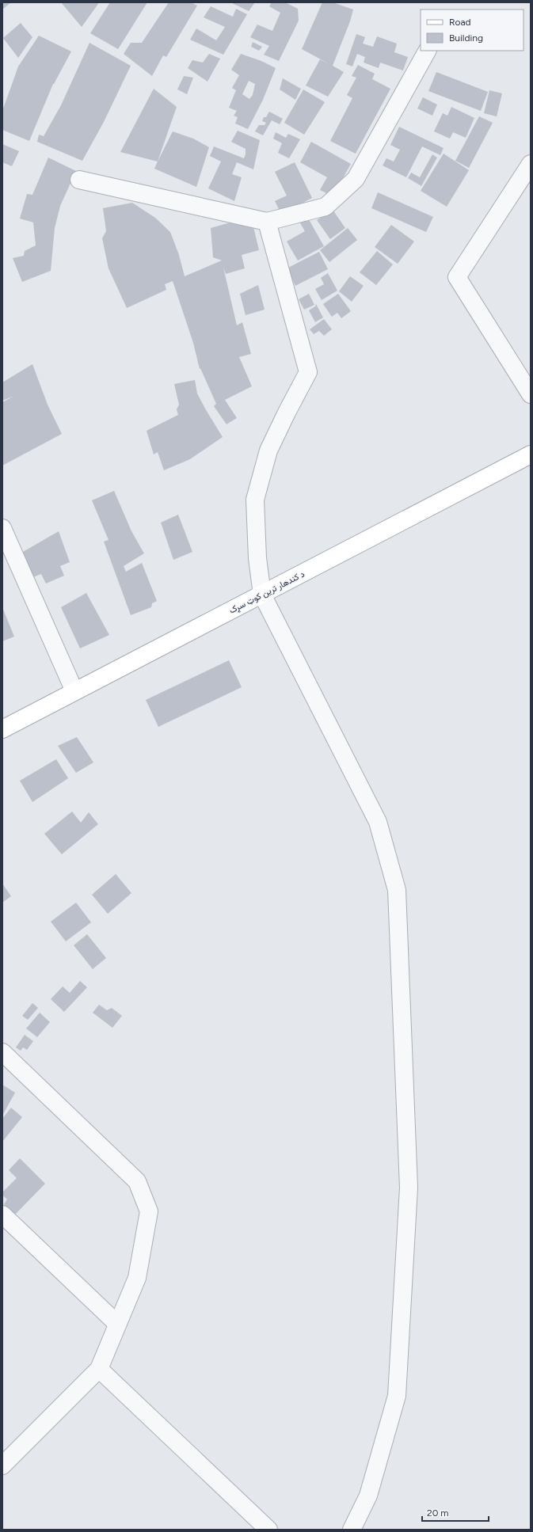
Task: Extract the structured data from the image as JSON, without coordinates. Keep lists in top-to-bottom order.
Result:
{
  "streets": {
    "main road": ["د کندهار ترين کوټ سړک"]
  },
  "legend": ["Road", "Building"],
  "scale_bar": "20 m"
}
